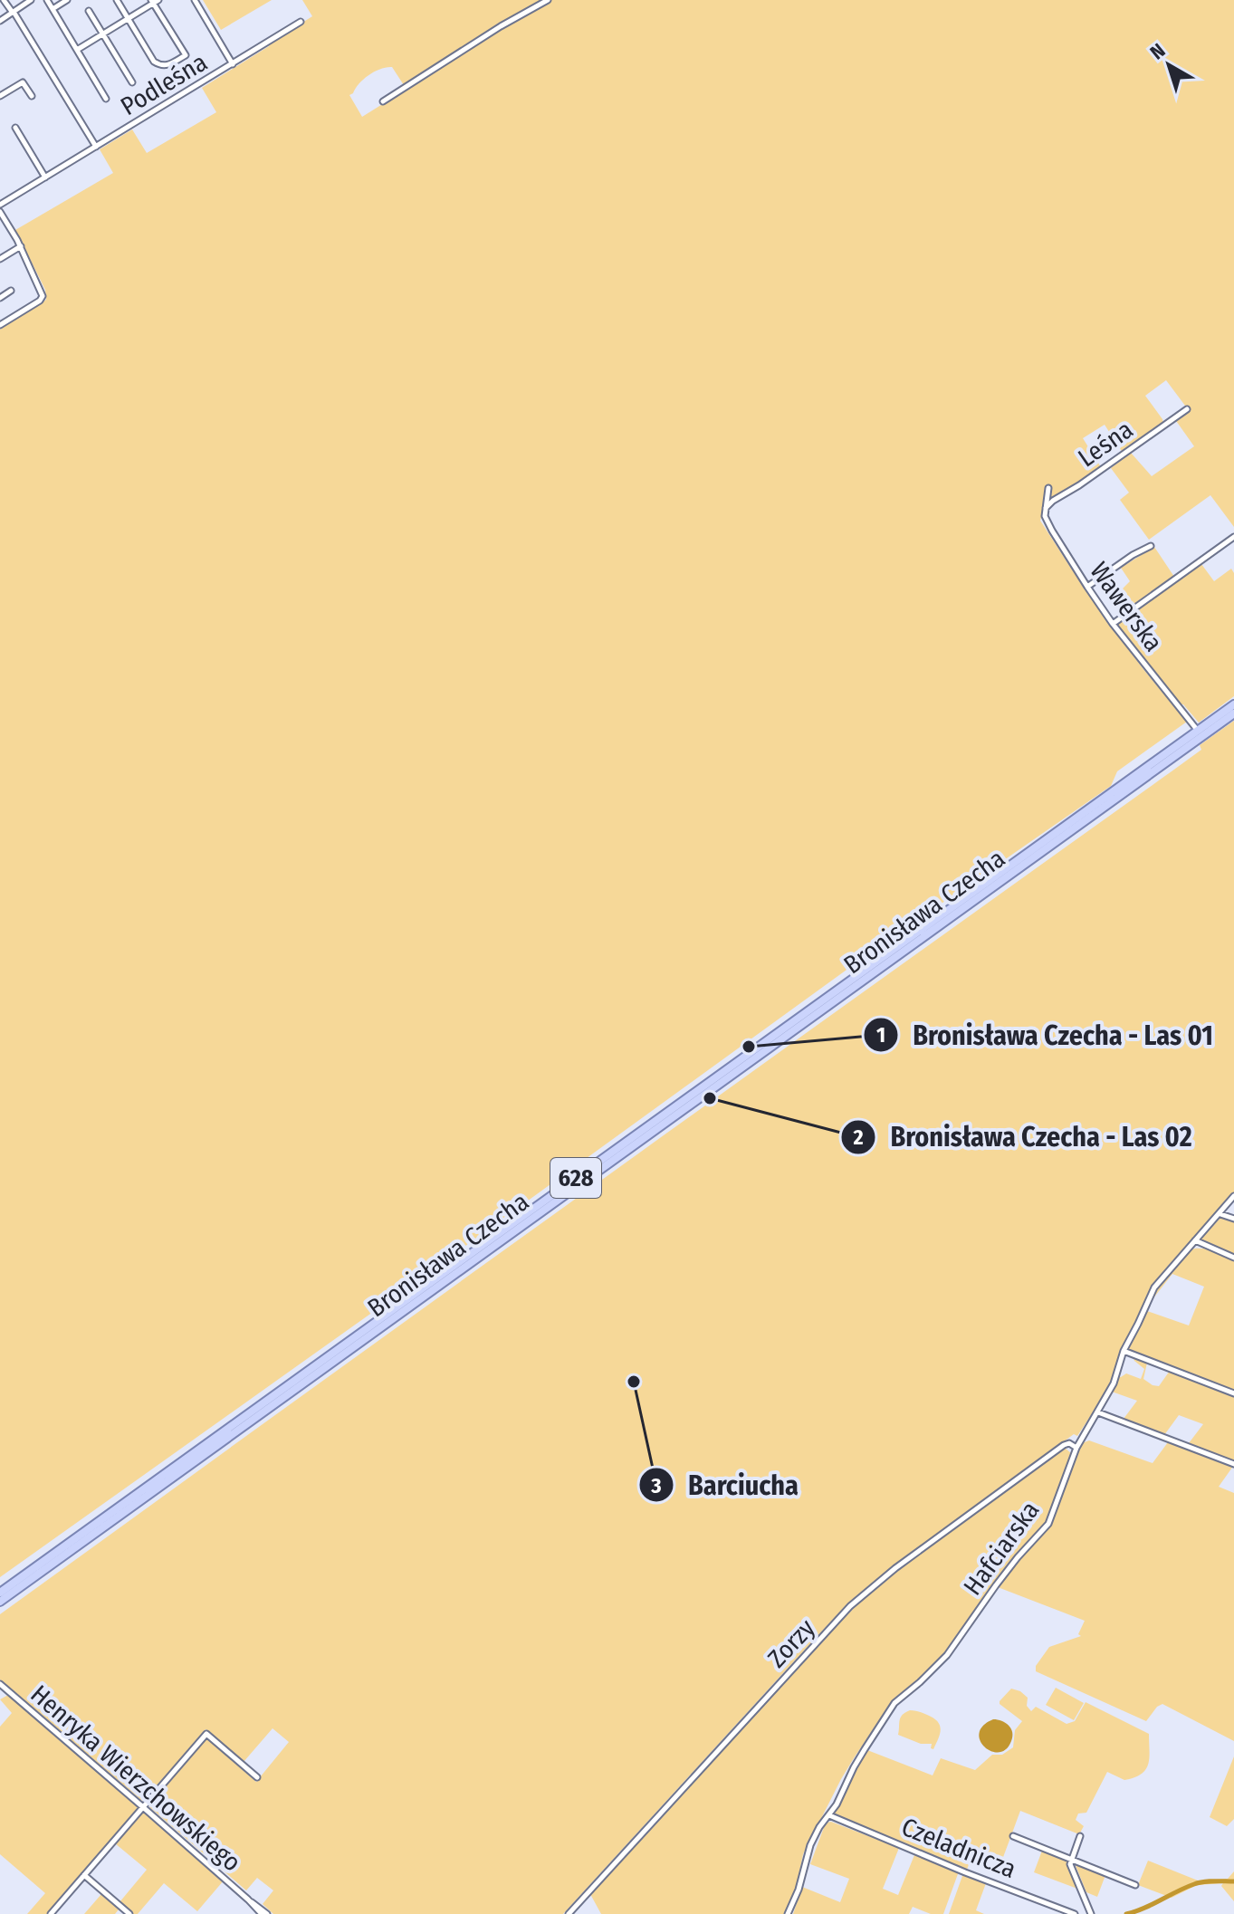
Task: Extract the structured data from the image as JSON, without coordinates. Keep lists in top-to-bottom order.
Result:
{
  "streets": {
    "main road": ["Bronisława Czecha", "628"],
    "street": [
      "Podleśna",
      "Leśna",
      "Wawerska",
      "Hafciarska",
      "Zorzy",
      "Henryka Wierzchowskiego",
      "Czeladnicza"
    ]
  },
  "crossings": [
    ["Leśna", "Wawerska"],
    ["Wawerska", "Bronisława Czecha"],
    ["Wawerska", "628"],
    ["Bronisława Czecha", "628"],
    ["Hafciarska", "Zorzy"],
    ["Hafciarska", "Czeladnicza"]
  ],
  "places": ["Bronisława Czecha - Las 01", "Bronisława Czecha - Las 02", "Barciucha"],
  "north": "top left"
}
